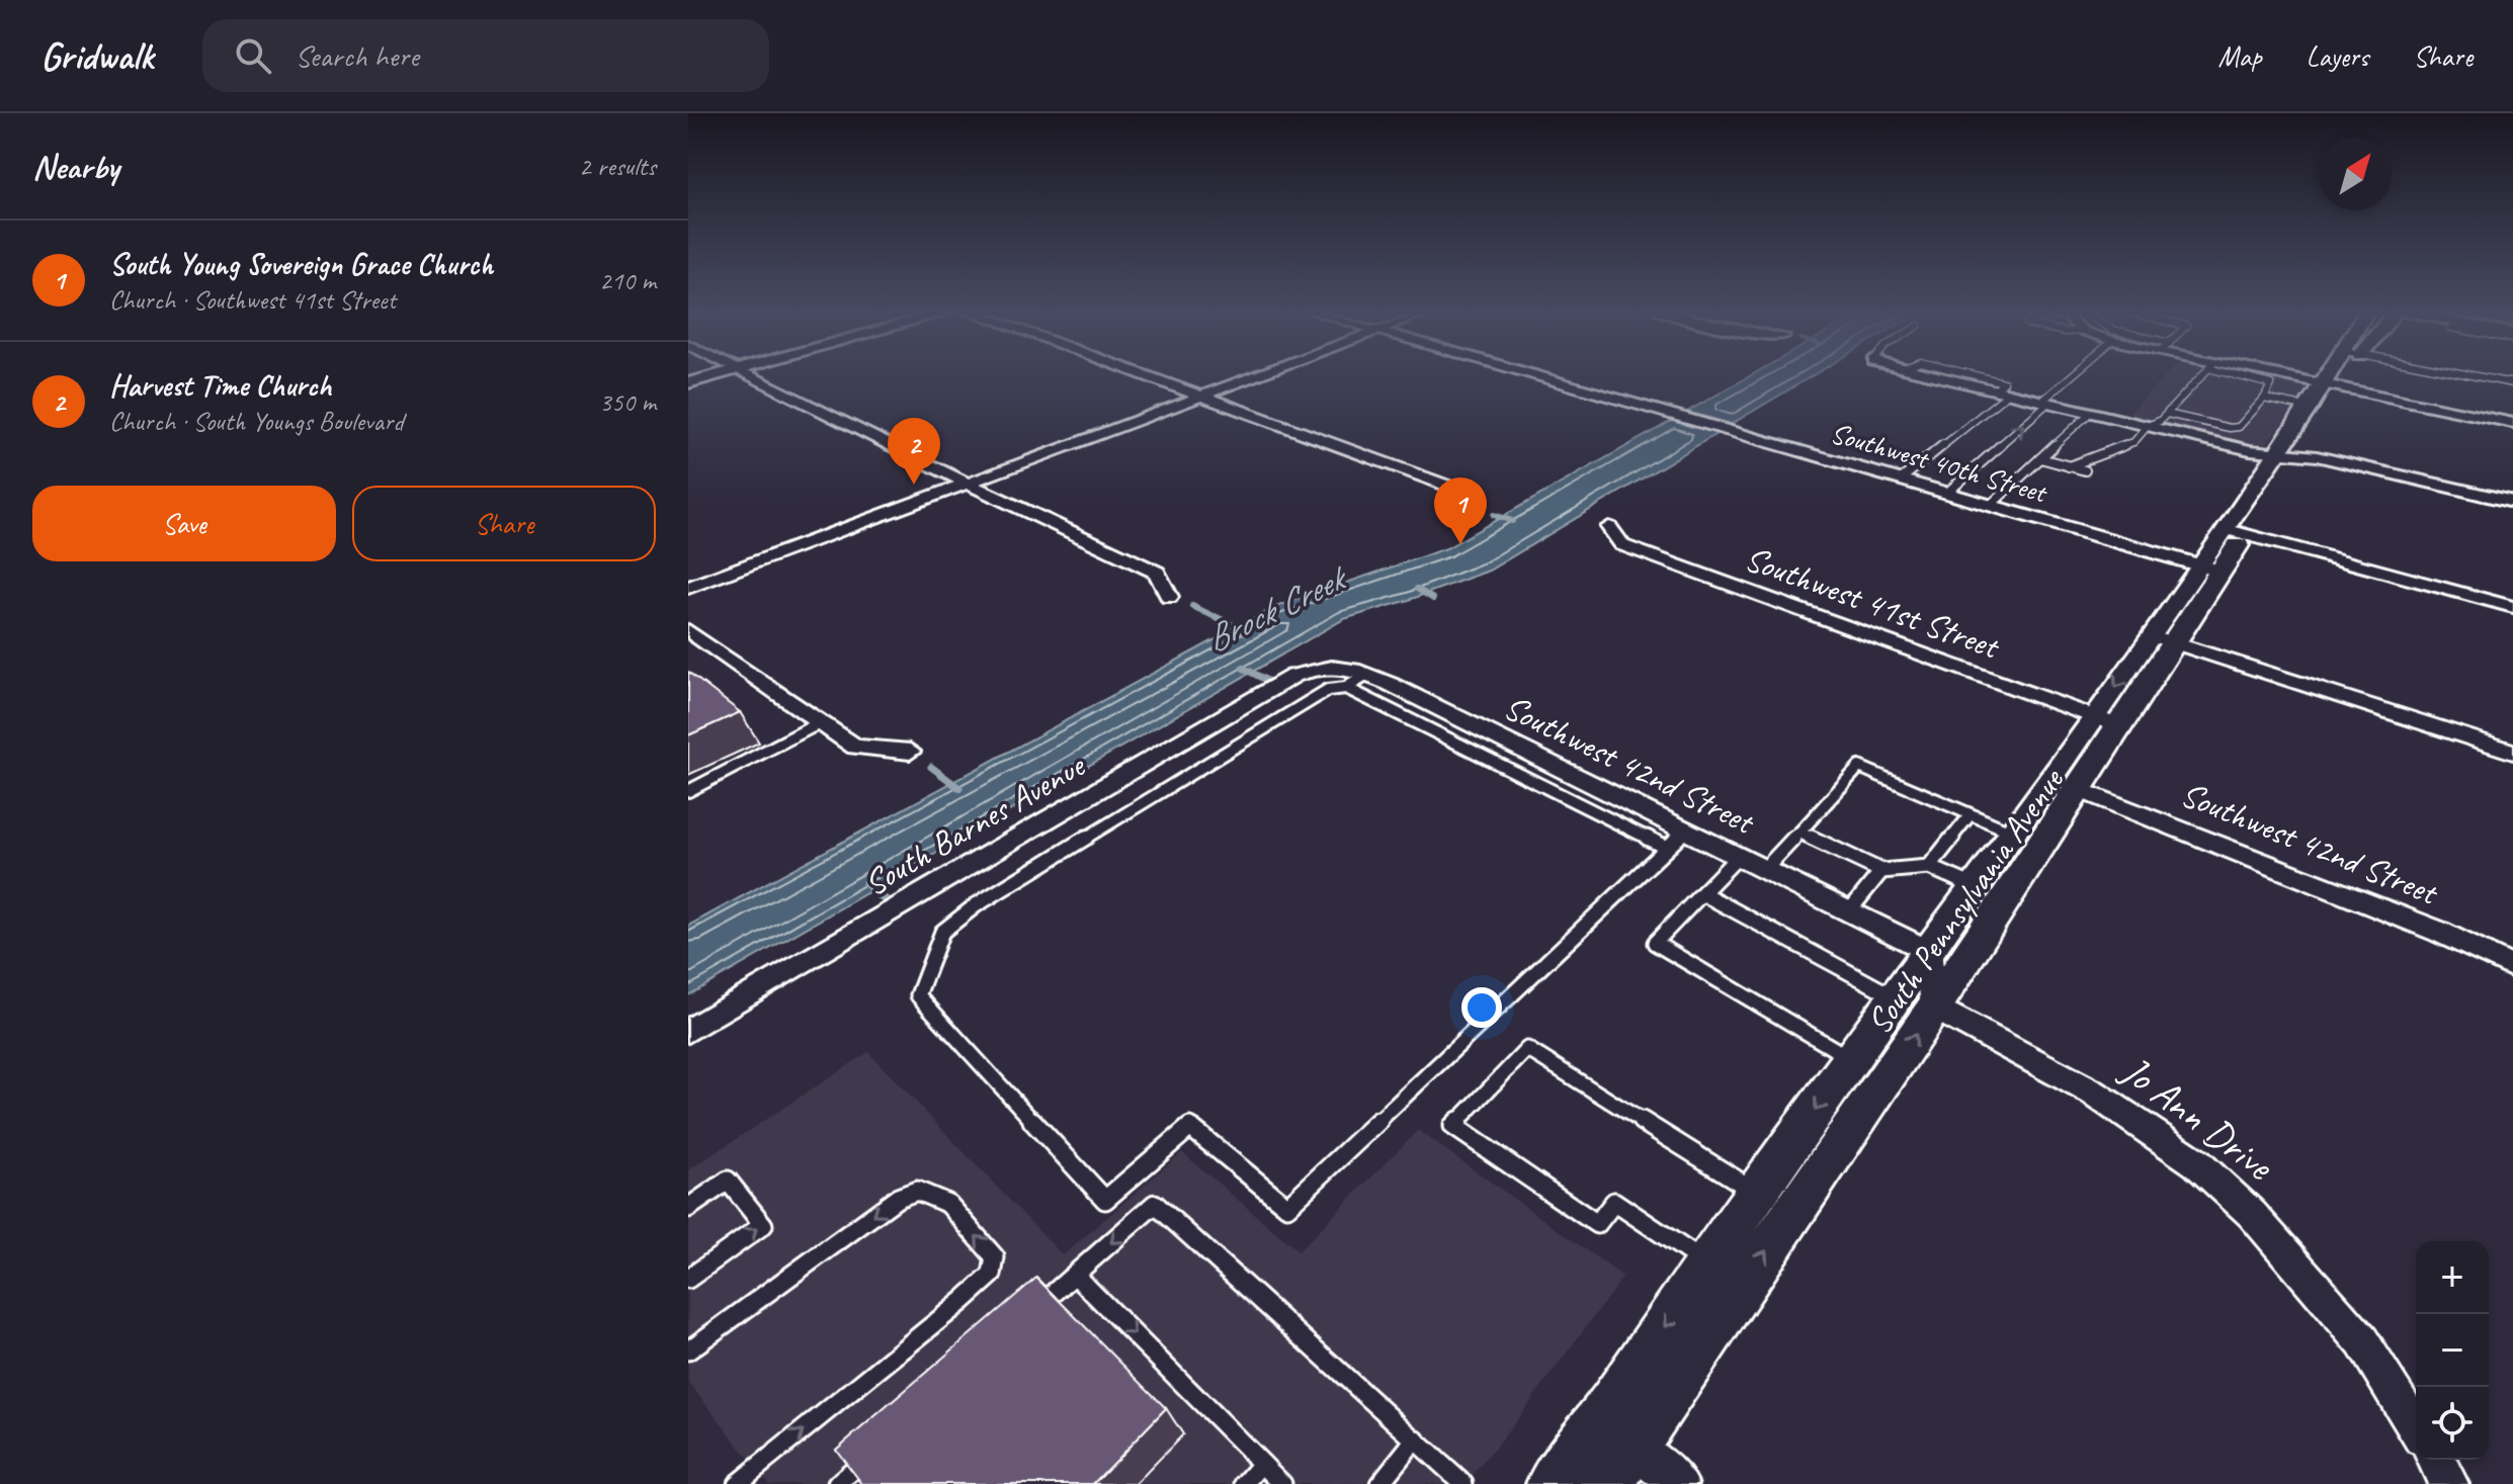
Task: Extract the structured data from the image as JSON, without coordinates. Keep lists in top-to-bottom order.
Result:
{
  "streets": {
    "main road": ["South Pennsylvania Avenue"],
    "street": [
      "Southwest 40th Street",
      "Southwest 41st Street",
      "Southwest 42nd Street",
      "South Barnes Avenue",
      "Jo Ann Drive"
    ]
  },
  "crossings": [
    ["Southwest 40th Street", "South Pennsylvania Avenue"],
    ["Southwest 41st Street", "South Pennsylvania Avenue"],
    ["Southwest 42nd Street", "South Barnes Avenue"],
    ["Southwest 42nd Street", "South Pennsylvania Avenue"],
    ["South Pennsylvania Avenue", "Jo Ann Drive"]
  ],
  "water": ["Brock Creek"],
  "north": "top right",
  "page": {
    "header": "Gridwalk",
    "search": "Search here",
    "nav": ["Map", "Layers", "Share"],
    "heading": ["Nearby", "2 results"],
    "list": [
      {
        "mark": "1",
        "name": "South Young Sovereign Grace Church",
        "note": "Church · Southwest 41st Street",
        "value": "210 m"
      },
      {
        "mark": "2",
        "name": "Harvest Time Church",
        "note": "Church · South Youngs Boulevard",
        "value": "350 m"
      }
    ],
    "pins": ["2", "1"],
    "buttons": ["Save", "Share"],
    "map_buttons": ["+", "−"]
  }
}
